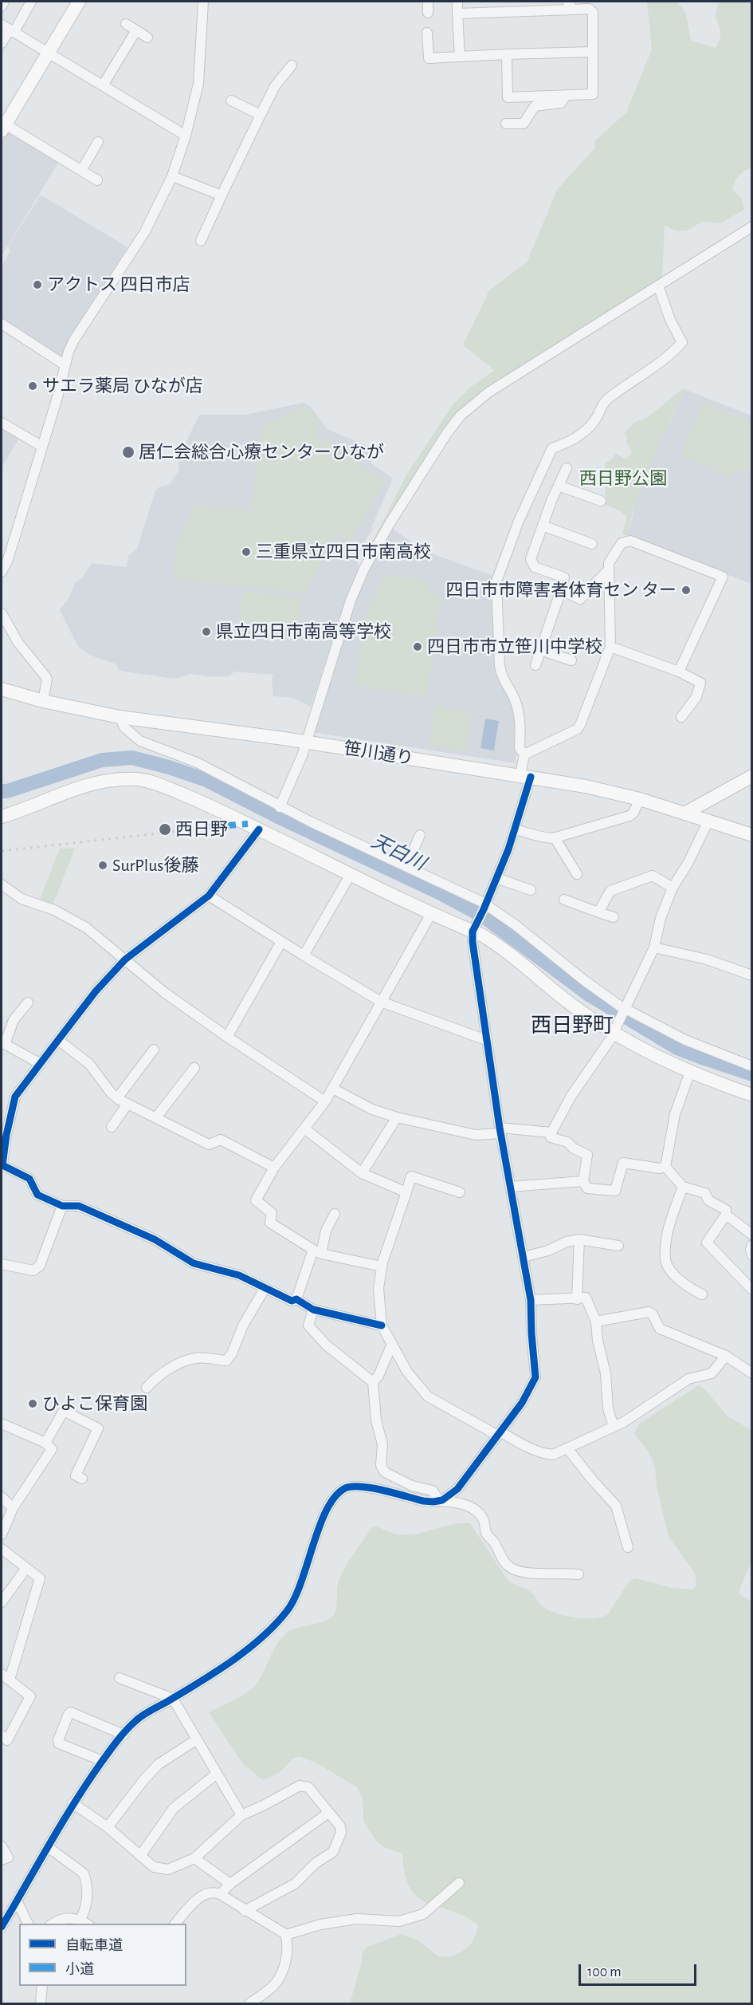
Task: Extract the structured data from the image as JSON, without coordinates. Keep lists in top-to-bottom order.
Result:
{
  "streets": {
    "street": ["笹川通り"]
  },
  "districts": ["西日野町"],
  "water": ["天白川"],
  "parks": ["西日野公園"],
  "places": [
    "アクトス 四日市店",
    "サエラ薬局 ひなが店",
    "居仁会総合心療センターひなが",
    "三重県立四日市南高校",
    "四日市市障害者体育セン ター",
    "県立四日市南高等学校",
    "四日市市立笹川中学校",
    "西日野",
    "SurPlus後藤",
    "ひよこ保育園"
  ],
  "legend": ["自転車道", "小道"],
  "scale_bar": "100 m"
}
